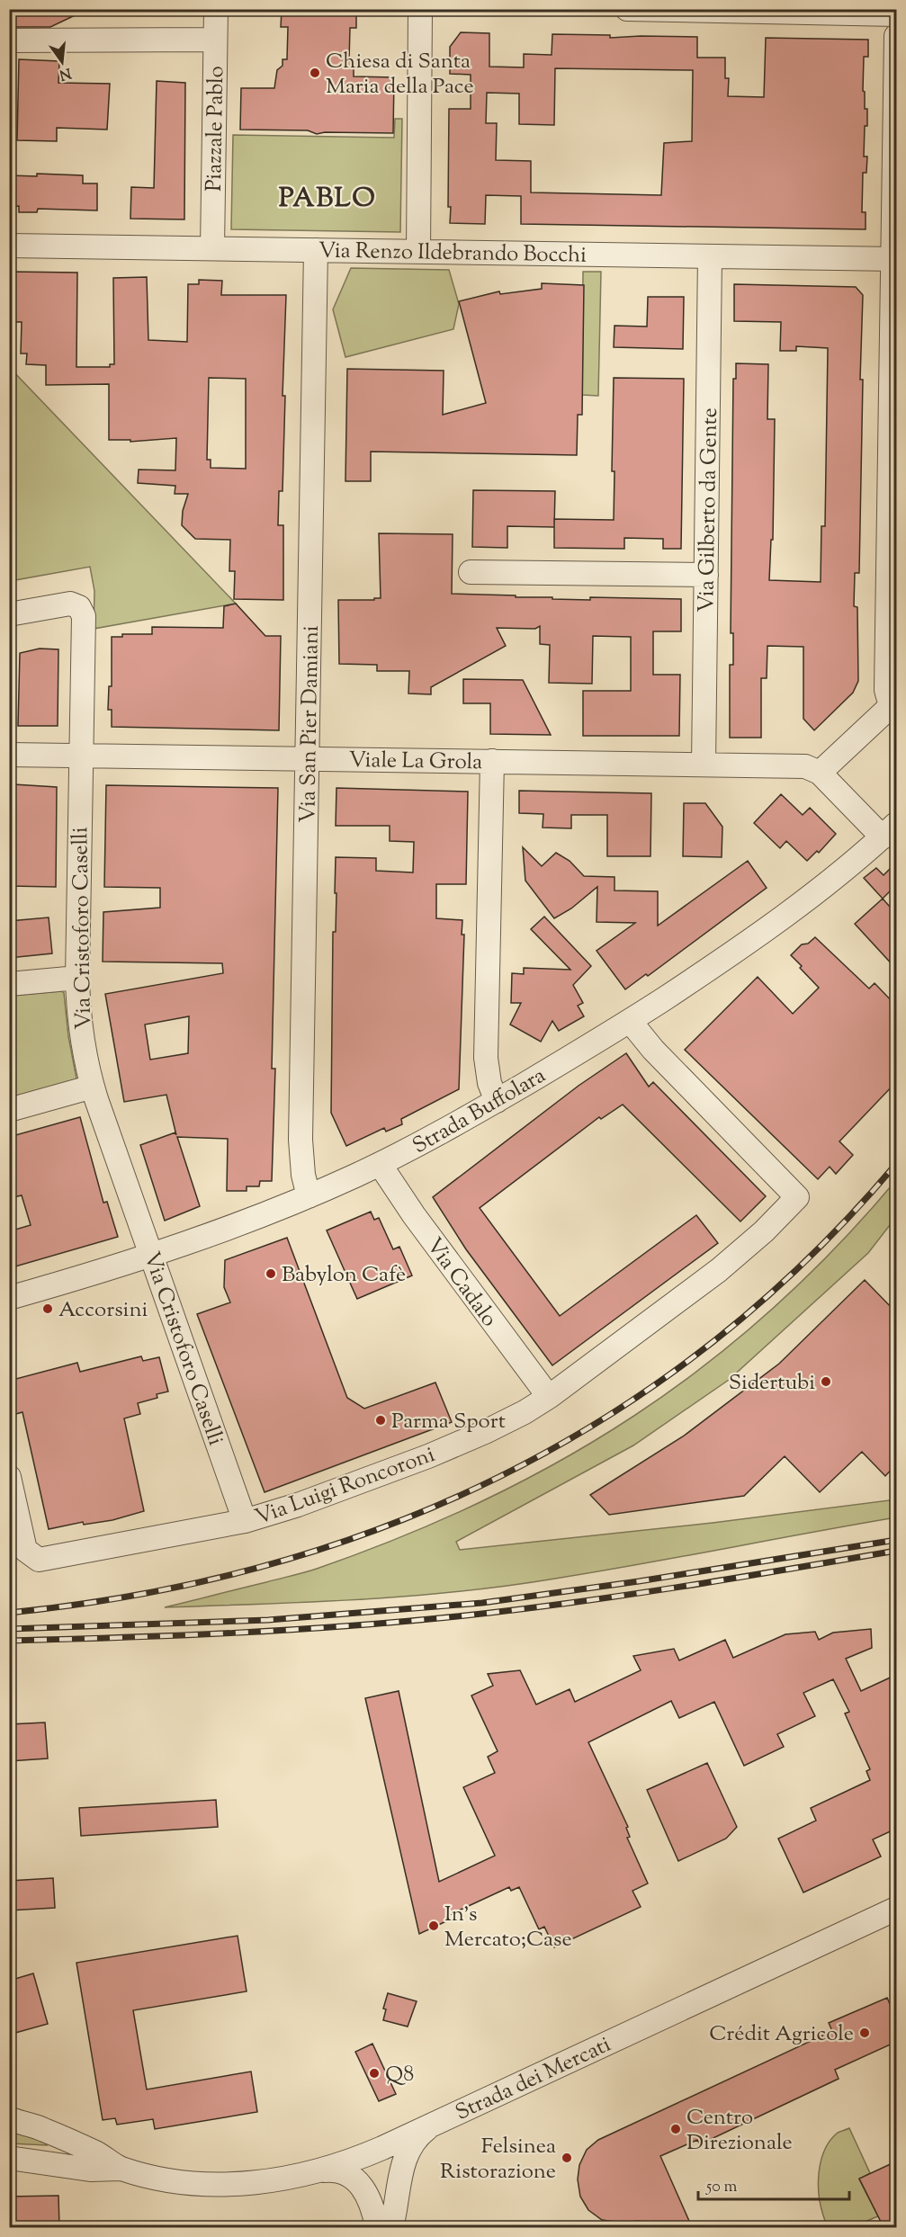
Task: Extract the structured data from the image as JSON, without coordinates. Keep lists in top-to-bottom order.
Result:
{
  "streets": {
    "street": [
      "Piazzale Pablo",
      "Via Renzo Ildebrando Bocchi",
      "Via Gilberto da Gente",
      "Via San Pier Damiani",
      "Viale La Grola",
      "Via Cristoforo Caselli",
      "Strada Buffolara",
      "Via Cadalo",
      "Via Luigi Roncoroni",
      "Strada dei Mercati"
    ]
  },
  "crossings": [
    ["Piazzale Pablo", "Via Renzo Ildebrando Bocchi"],
    ["Via Renzo Ildebrando Bocchi", "Via Gilberto da Gente"],
    ["Via Renzo Ildebrando Bocchi", "Via San Pier Damiani"],
    ["Via Gilberto da Gente", "Viale La Grola"],
    ["Via San Pier Damiani", "Viale La Grola"],
    ["Via San Pier Damiani", "Strada Buffolara"],
    ["Viale La Grola", "Via Cristoforo Caselli"],
    ["Via Cristoforo Caselli", "Strada Buffolara"],
    ["Via Cristoforo Caselli", "Via Luigi Roncoroni"],
    ["Strada Buffolara", "Via Cadalo"],
    ["Strada Buffolara", "Via Luigi Roncoroni"],
    ["Via Cadalo", "Via Luigi Roncoroni"]
  ],
  "districts": ["PABLO"],
  "places": [
    "Chiesa di Santa Maria della Pace",
    "Babylon Cafè",
    "Accorsini",
    "Sidertubi",
    "Parma Sport",
    "In's Mercato;Case",
    "Crédit Agricole",
    "Q8",
    "Centro Direzionale",
    "Felsinea Ristorazione"
  ],
  "scale_bar": "50 m",
  "north": "bottom"
}
